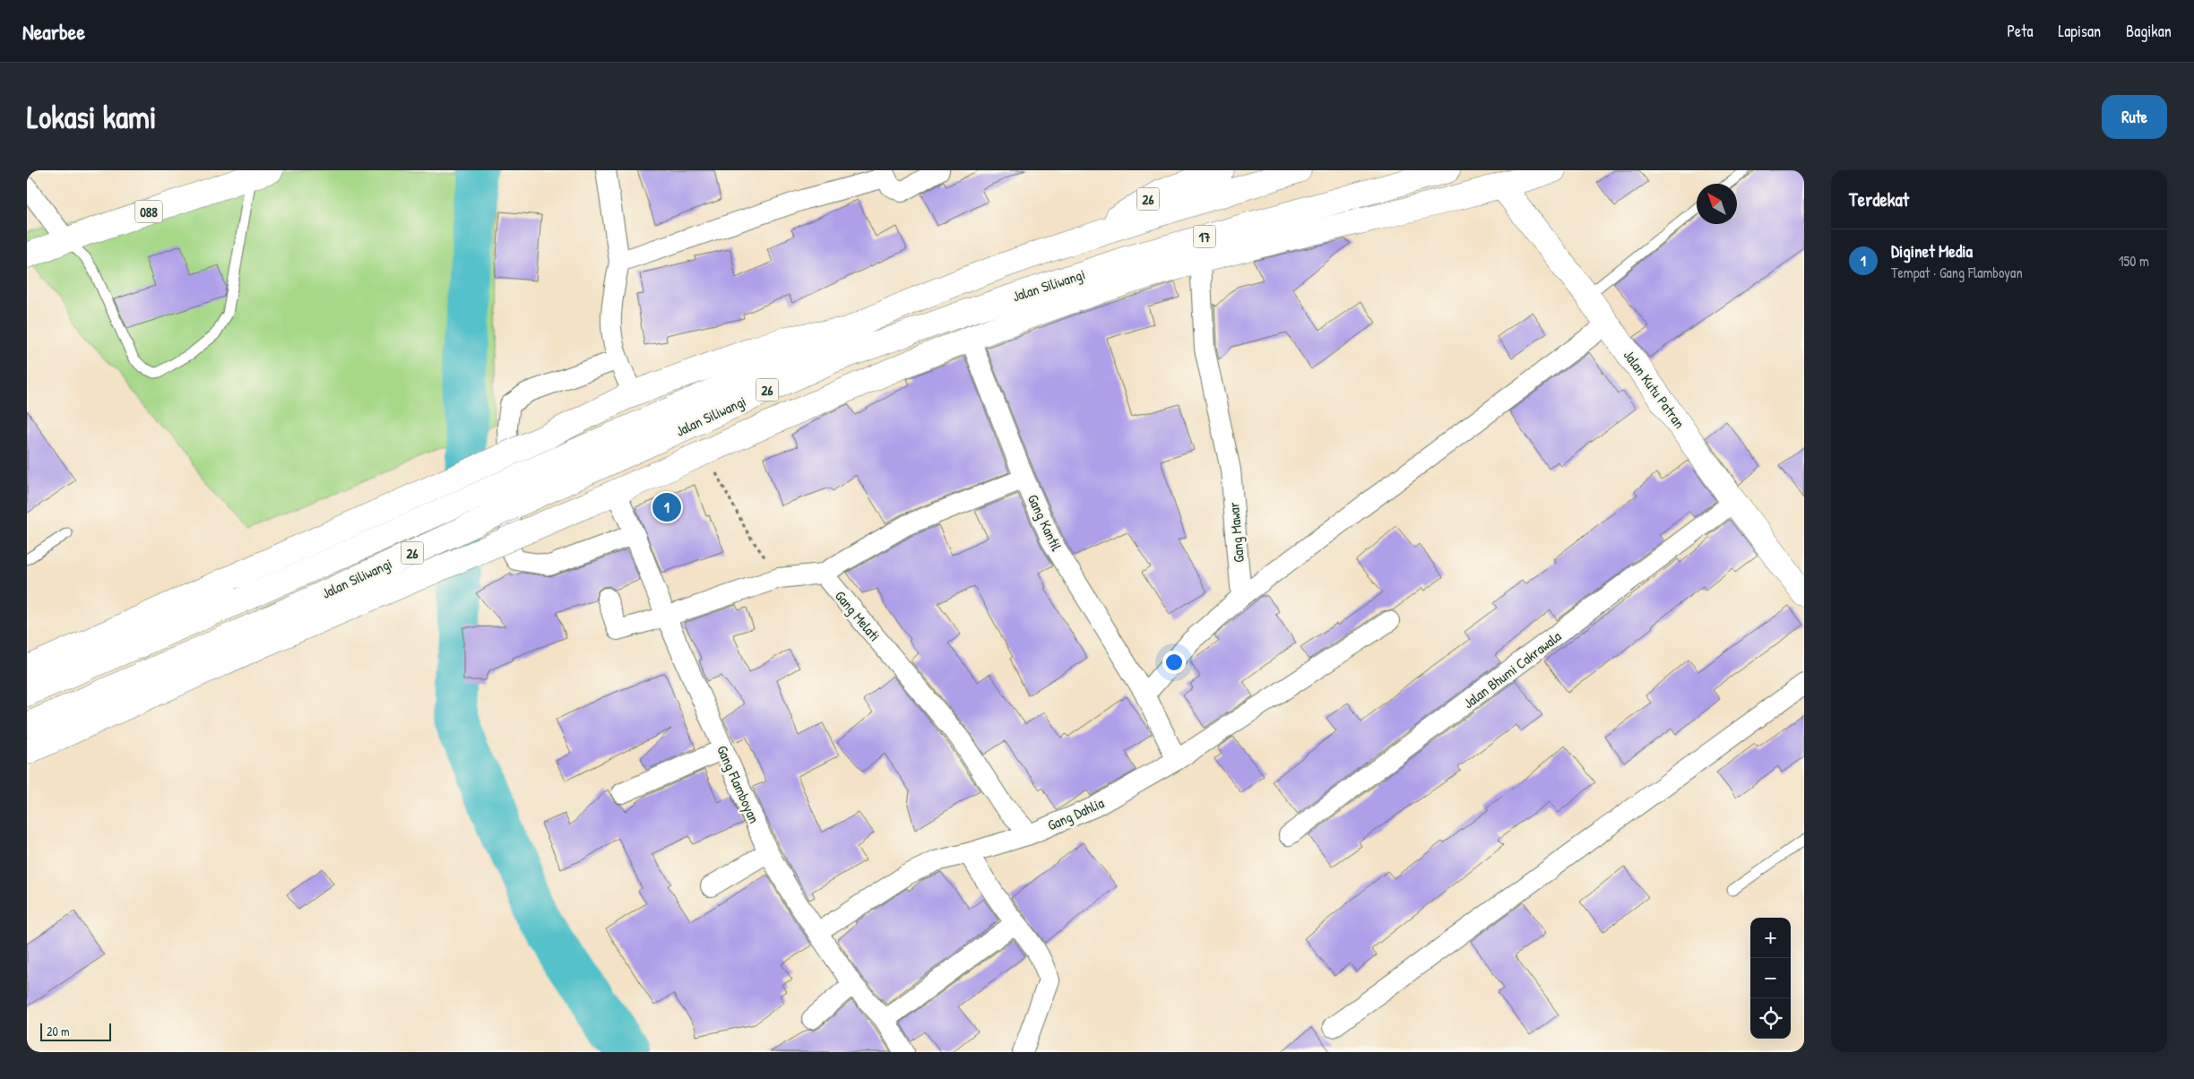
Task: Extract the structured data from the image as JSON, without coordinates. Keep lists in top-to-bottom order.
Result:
{
  "streets": {
    "main road": [
      "26",
      "088",
      "17",
      "Jalan Siliwangi",
      "Jalan Kutu Patran"
    ],
    "street": [
      "Gang Kantil",
      "Gang Mawar",
      "Gang Melati",
      "Jalan Bhumi Cakrawala",
      "Gang Flamboyan",
      "Gang Dahlia"
    ]
  },
  "crossings": [
    ["26", "Jalan Siliwangi"],
    ["Jalan Kutu Patran", "Jalan Bhumi Cakrawala"],
    ["Gang Melati", "Gang Dahlia"],
    ["Gang Flamboyan", "Gang Dahlia"]
  ],
  "scale_bar": "20 m",
  "north": "top left",
  "page": {
    "header": "Nearbee",
    "nav": ["Peta", "Lapisan", "Bagikan"],
    "buttons": "Rute",
    "title": "Lokasi kami",
    "heading": "Terdekat",
    "list": [
      {
        "mark": "1",
        "name": "Diginet Media",
        "note": "Tempat · Gang Flamboyan",
        "value": "150 m"
      }
    ],
    "pins": "1",
    "map_buttons": ["+", "−"],
    "scale": "20 m"
  }
}
